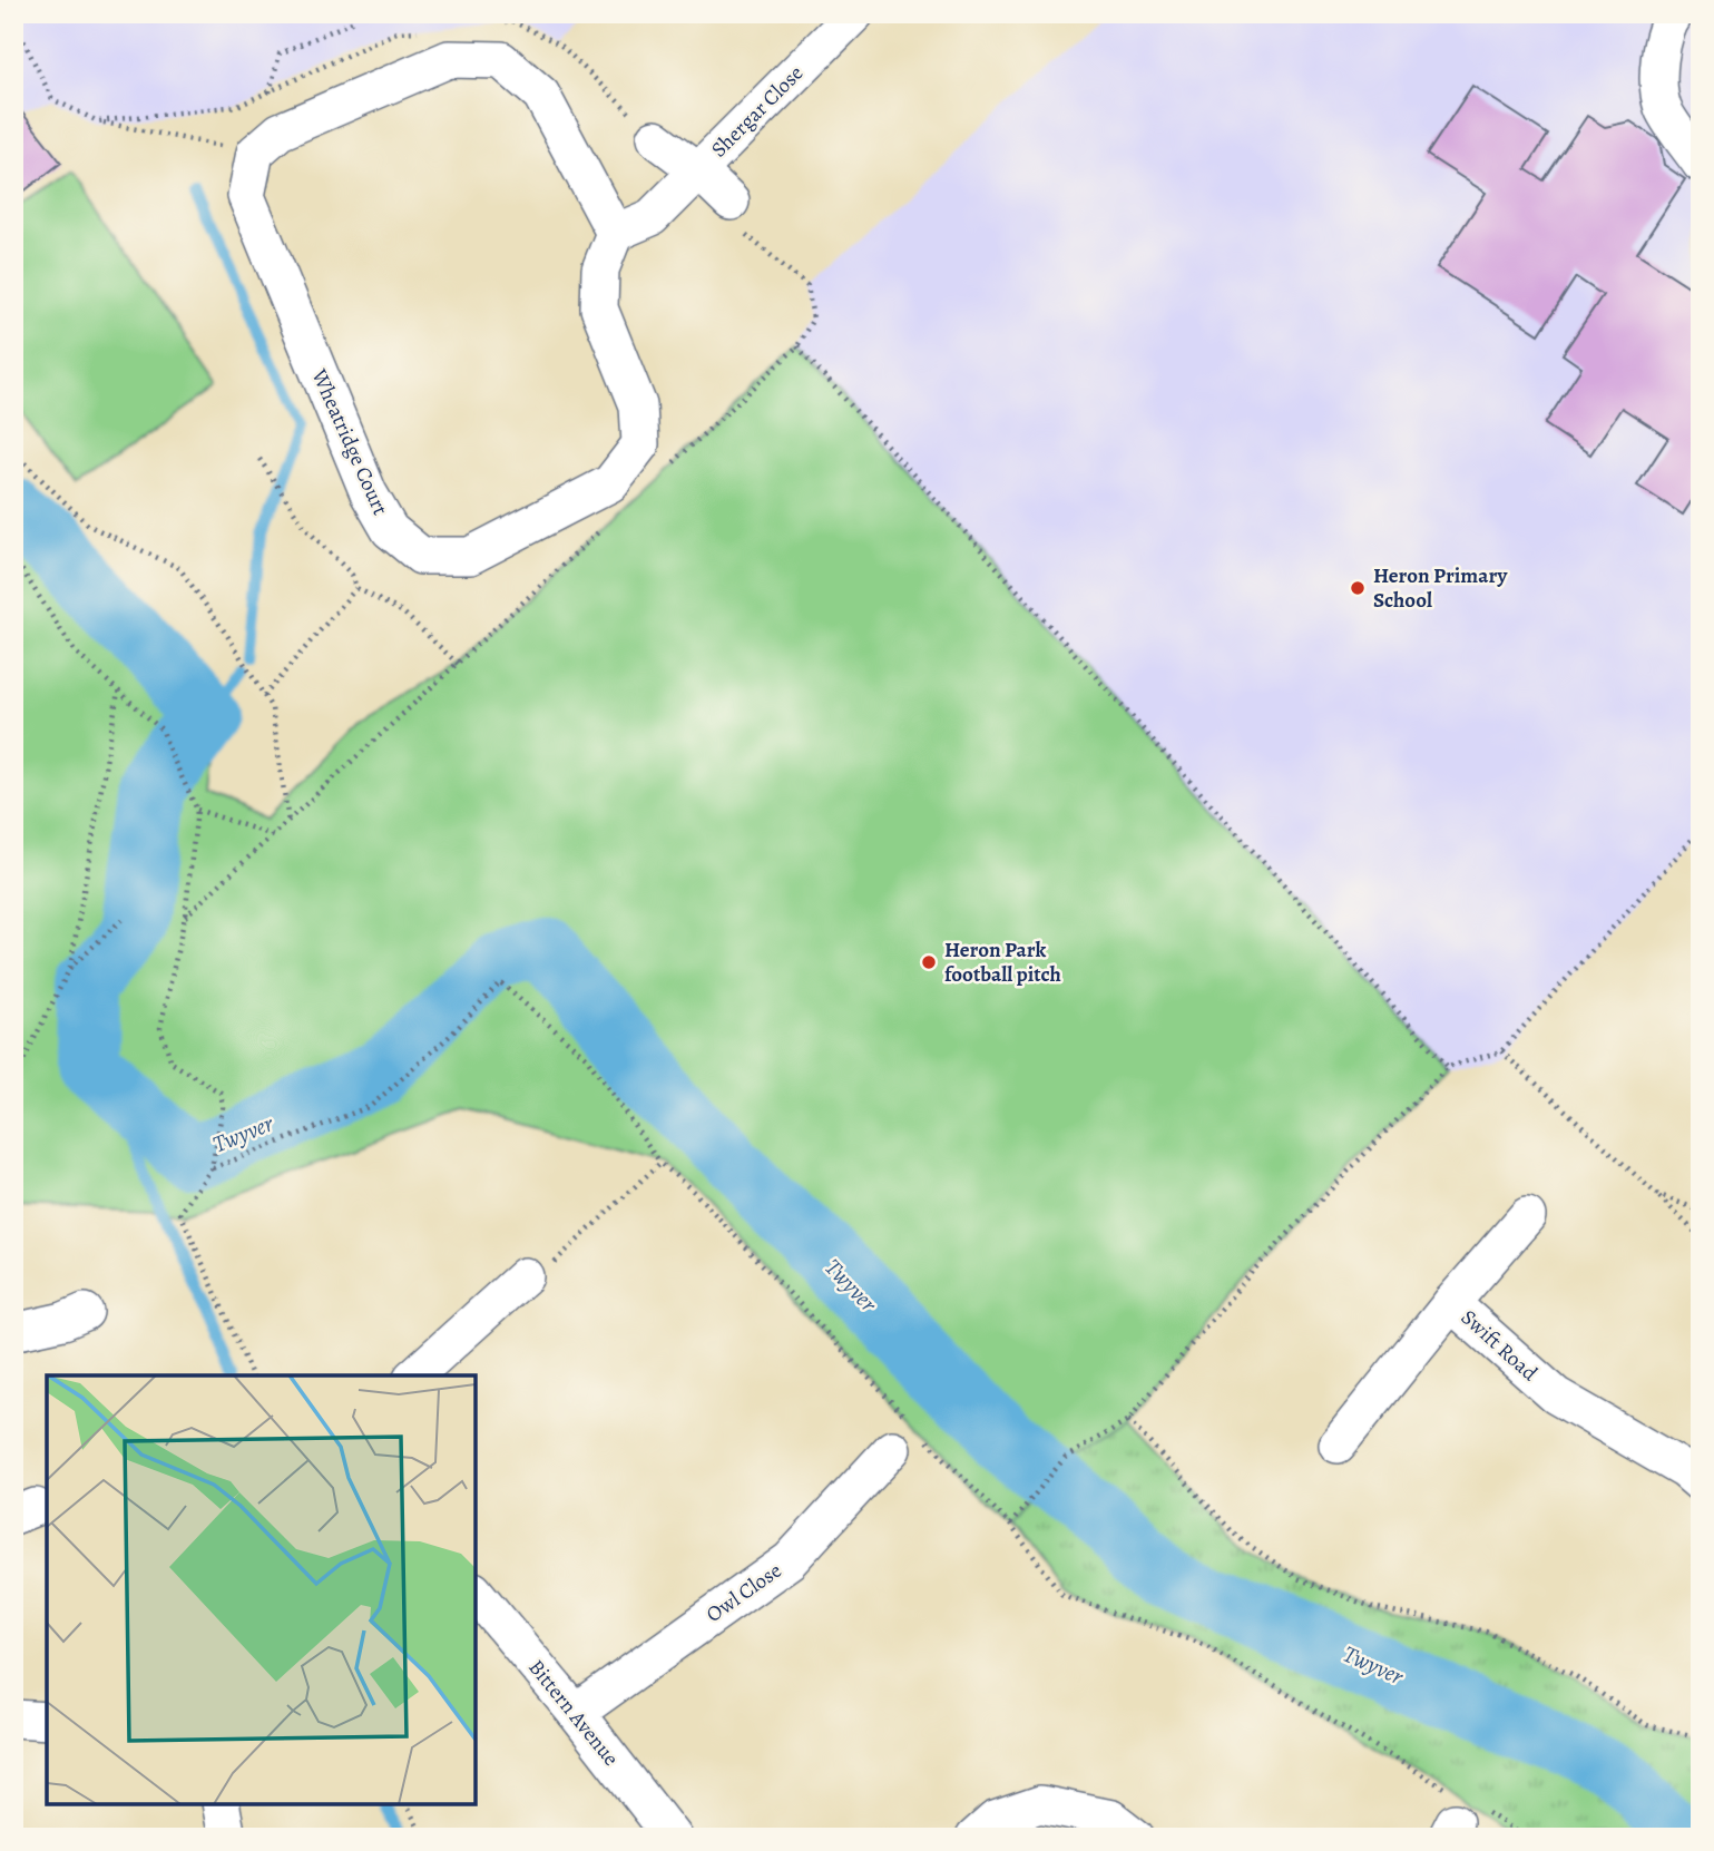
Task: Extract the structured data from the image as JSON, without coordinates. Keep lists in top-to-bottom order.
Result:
{
  "streets": {
    "street": [
      "Shergar Close",
      "Wheatridge Court",
      "Swift Road",
      "Owl Close",
      "Bittern Avenue"
    ]
  },
  "crossings": [
    ["Owl Close", "Bittern Avenue"]
  ],
  "water": ["Twyver"],
  "places": ["Heron Primary School", "Heron Park football pitch"]
}
